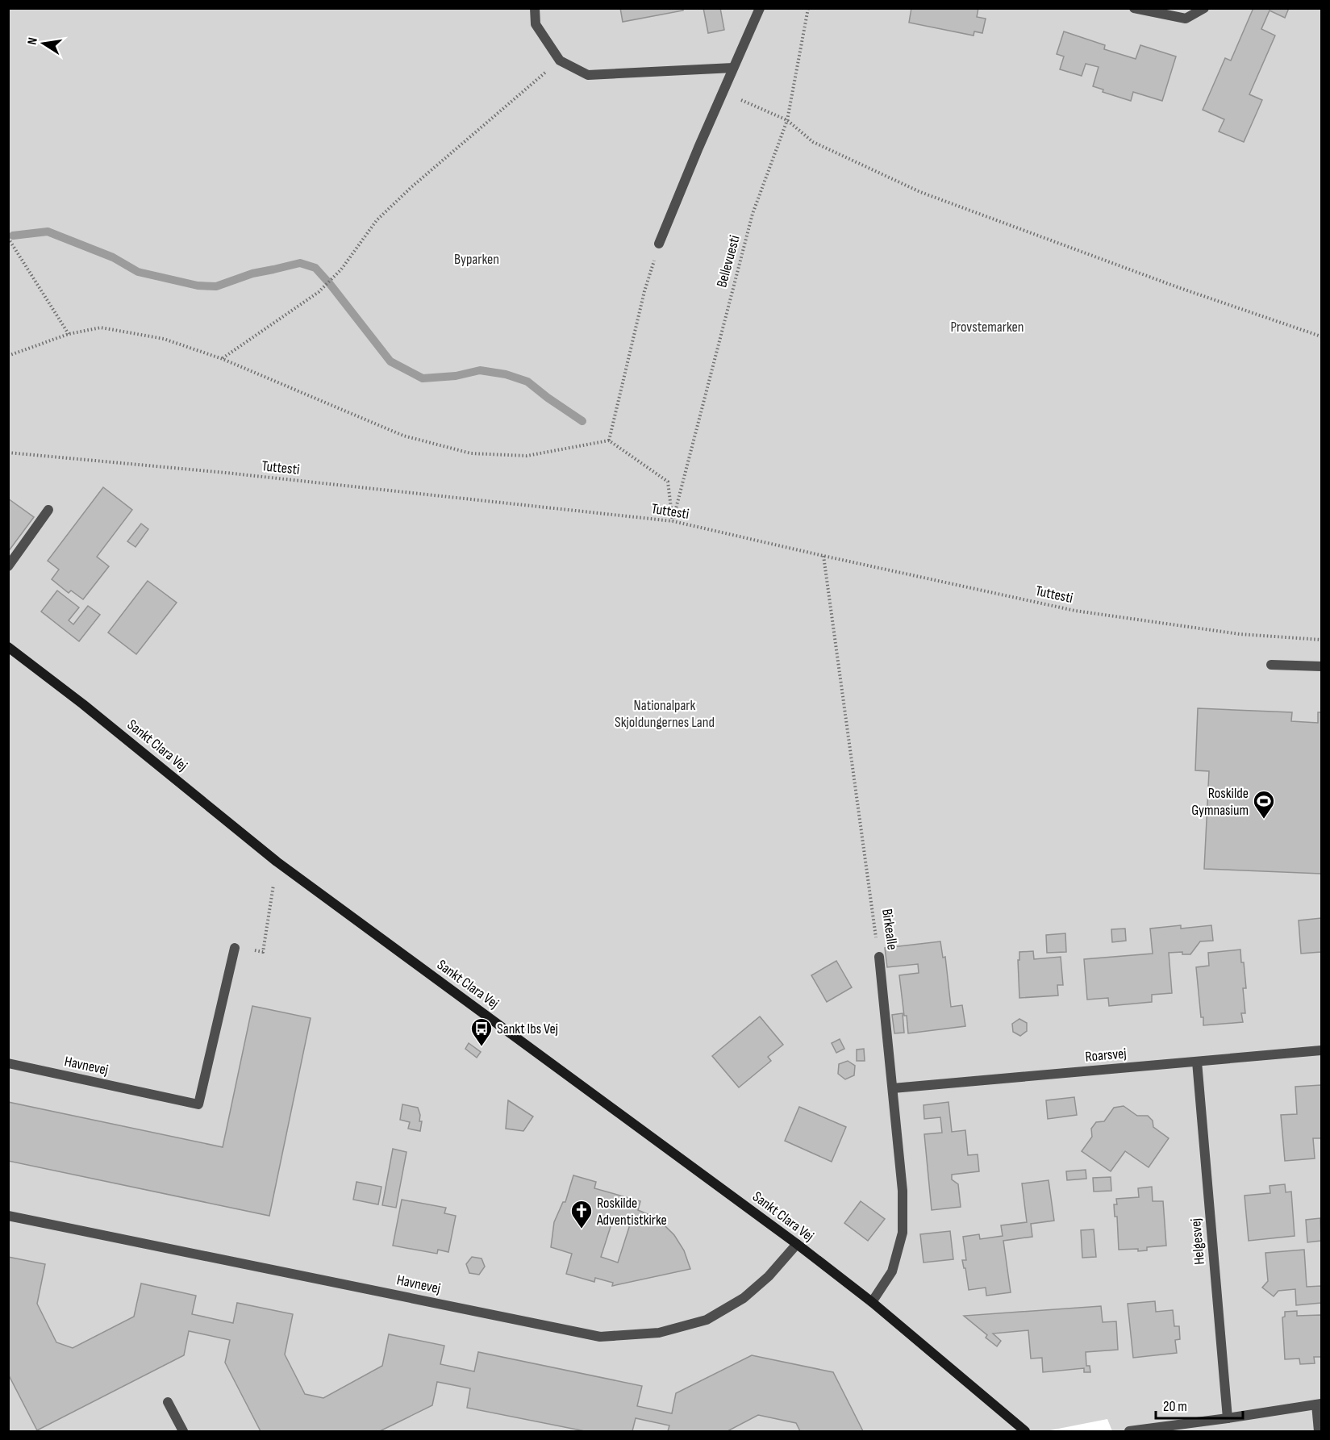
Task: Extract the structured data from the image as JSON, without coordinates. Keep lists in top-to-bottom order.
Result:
{
  "streets": {
    "main road": ["Sankt Clara Vej"],
    "street": [
      "Birkealle",
      "Roarsvej",
      "Havnevej",
      "Helgesvej"
    ],
    "path": ["Bellevuesti", "Tuttesti"]
  },
  "crossings": [
    ["Bellevuesti", "Tuttesti"],
    ["Tuttesti", "Birkealle"],
    ["Sankt Clara Vej", "Birkealle"],
    ["Sankt Clara Vej", "Havnevej"],
    ["Birkealle", "Roarsvej"],
    ["Roarsvej", "Helgesvej"]
  ],
  "parks": ["Byparken", "Provstemarken", "Nationalpark Skjoldungernes Land"],
  "places": {
    "sports": ["Roskilde Gymnasium"],
    "bus stop": ["Sankt Ibs Vej"],
    "church": ["Roskilde Adventistkirke"]
  },
  "scale_bar": "20 m",
  "north": "left"
}
